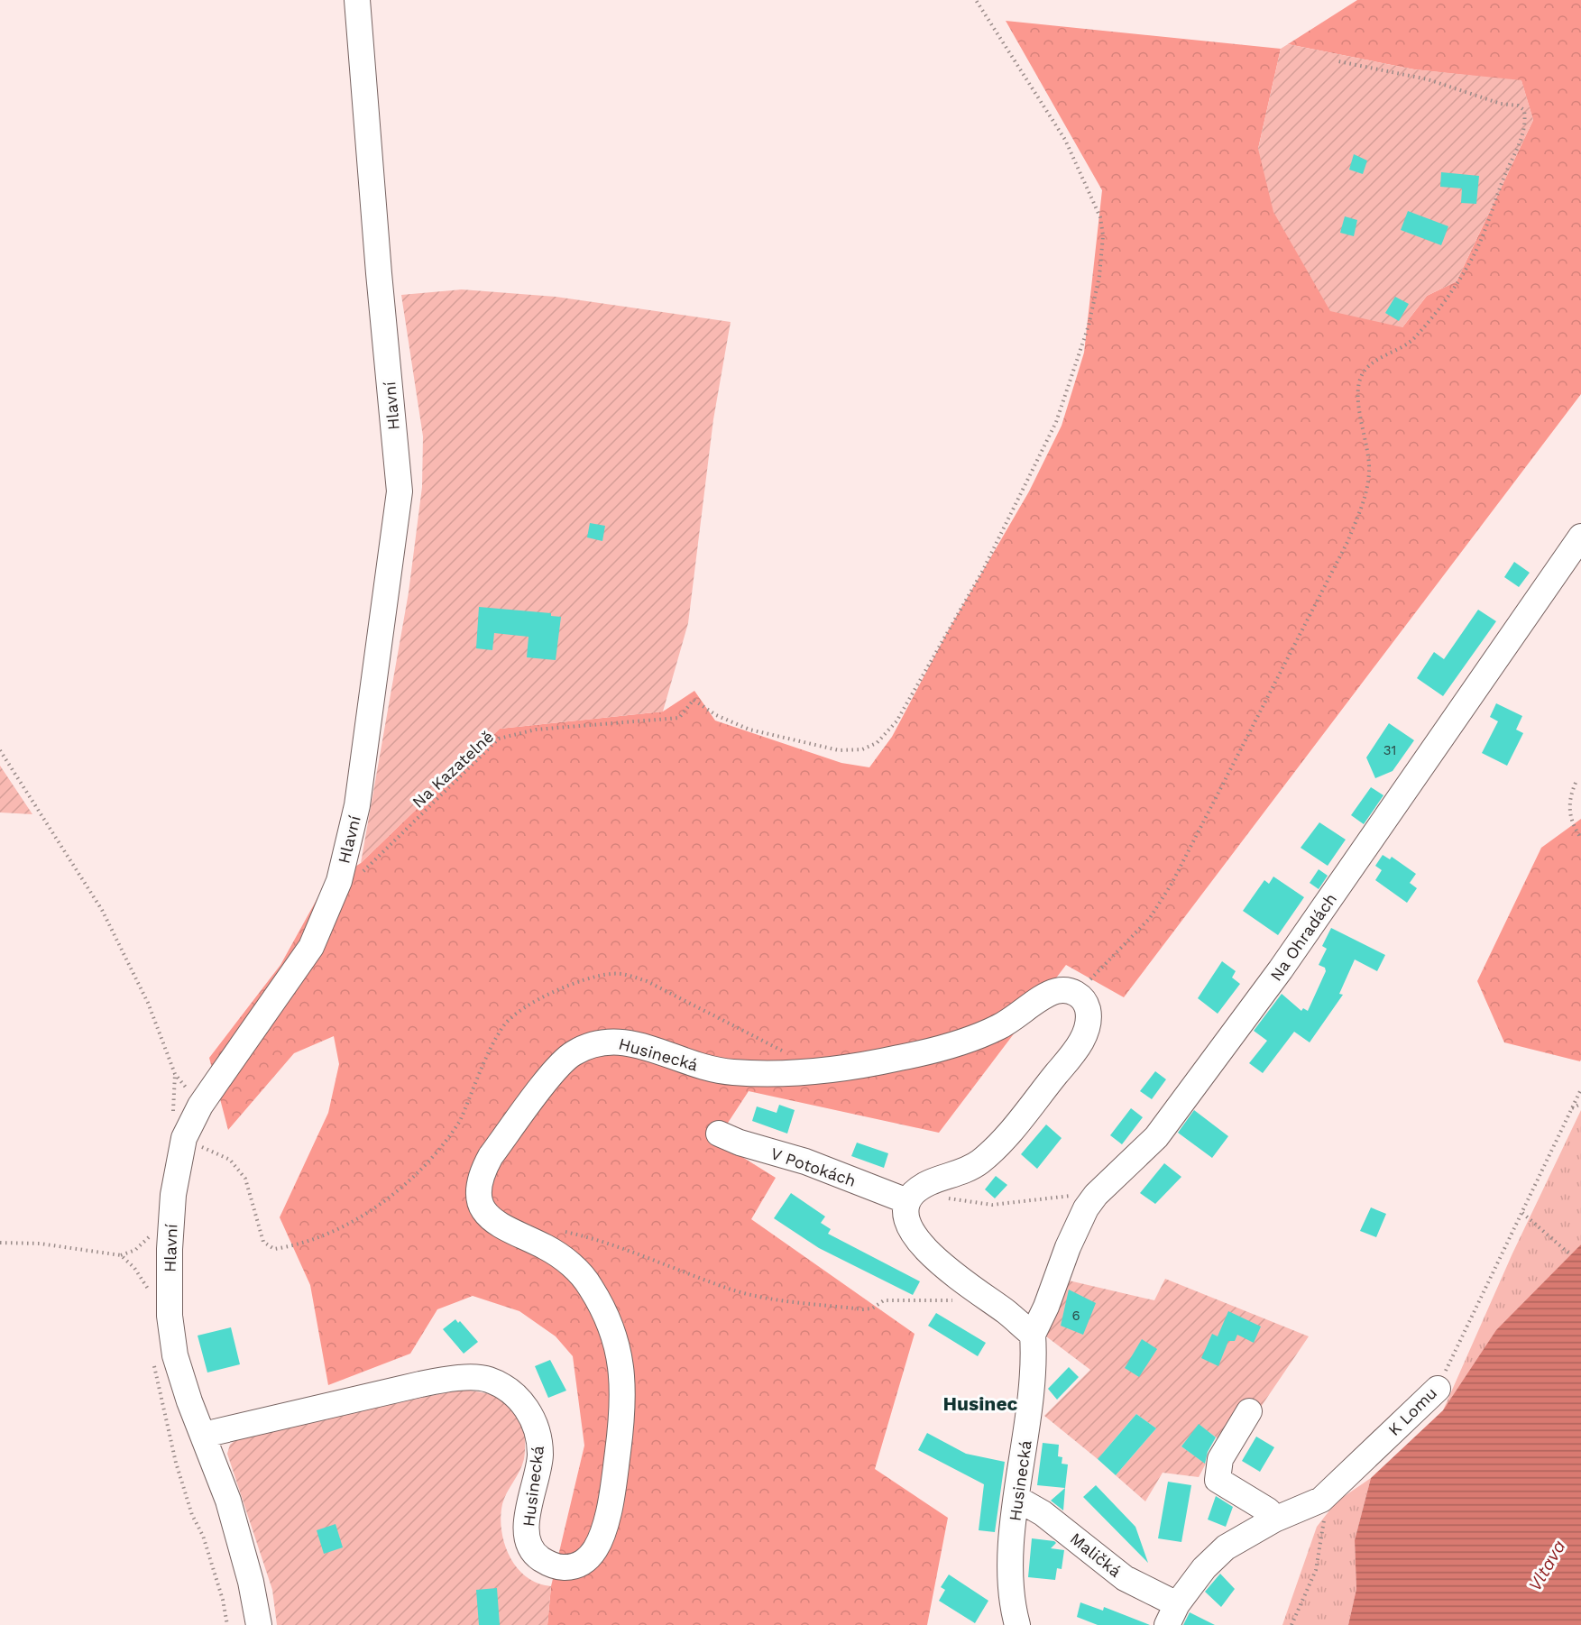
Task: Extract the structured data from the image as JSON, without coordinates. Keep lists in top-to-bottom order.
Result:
{
  "streets": {
    "street": [
      "Hlavní",
      "Na Ohradách",
      "Husinecká",
      "V Potokách",
      "K Lomu",
      "Maličká"
    ],
    "path": ["Na Kazatelně"]
  },
  "crossings": [
    ["Hlavní", "Na Kazatelně"],
    ["Hlavní", "Husinecká"],
    ["Na Ohradách", "Husinecká"],
    ["Husinecká", "Maličká"],
    ["K Lomu", "Maličká"]
  ],
  "districts": ["Husinec"],
  "water": ["Vltava"],
  "house_numbers": ["31", "6"]
}
